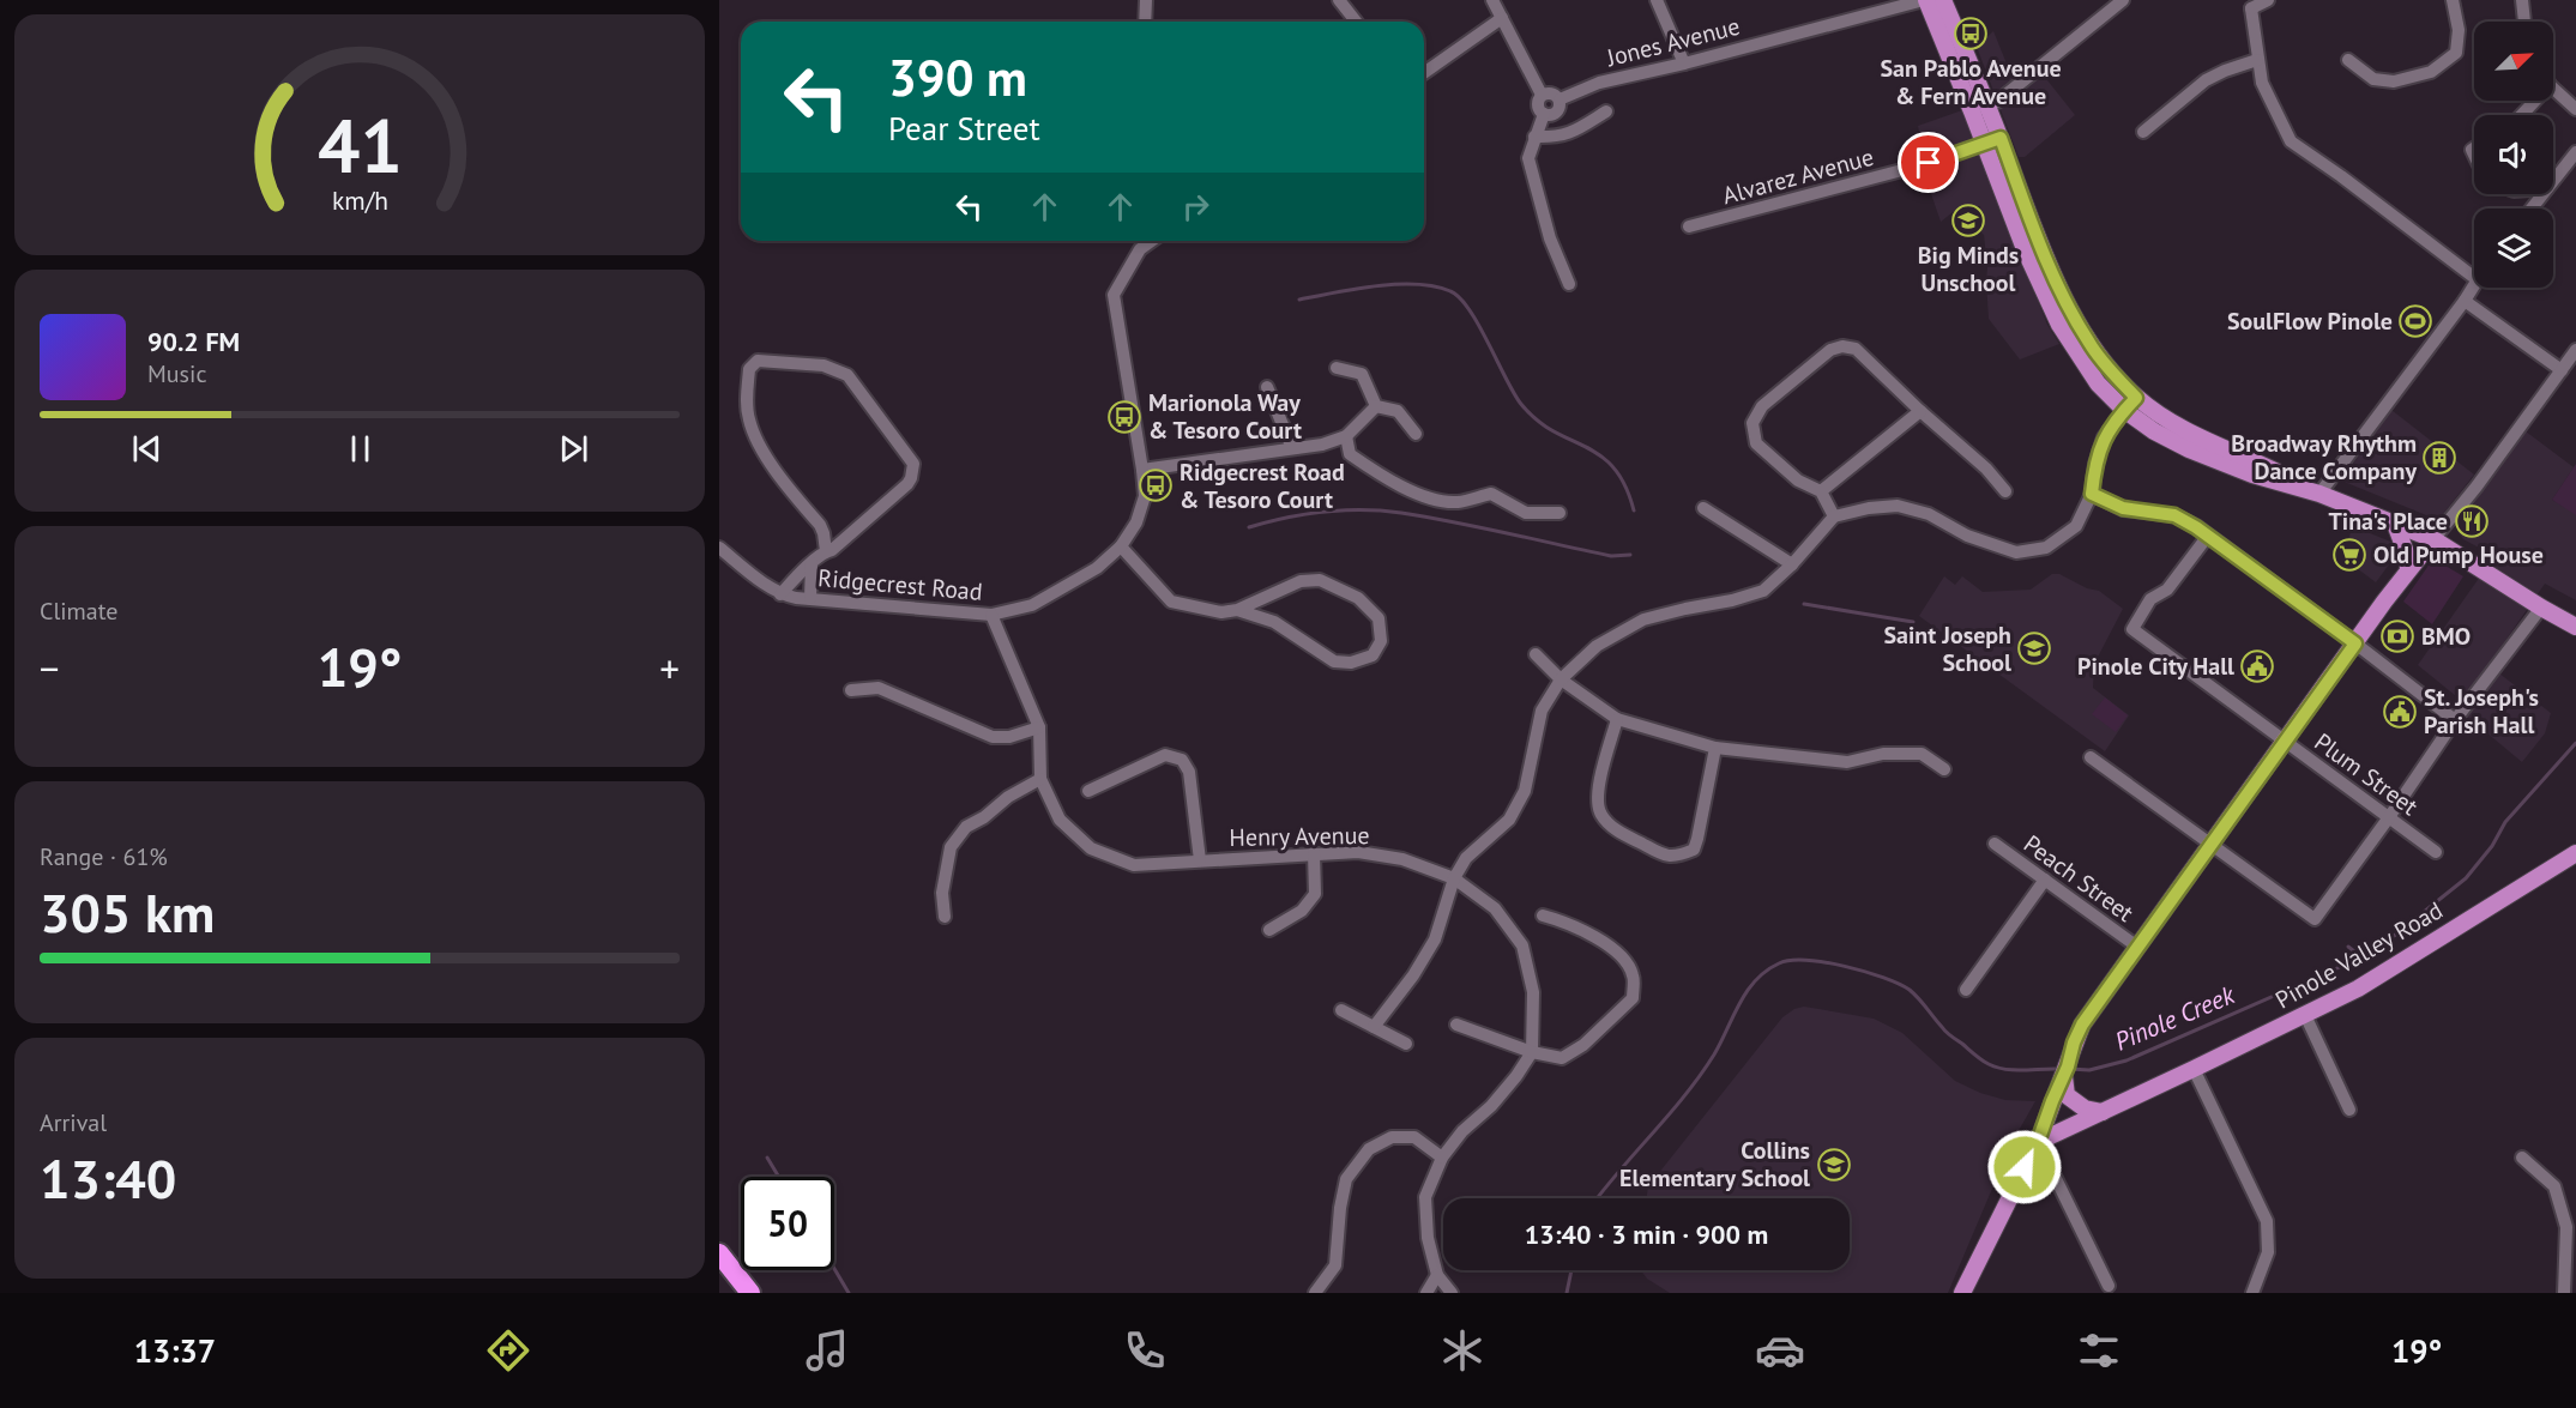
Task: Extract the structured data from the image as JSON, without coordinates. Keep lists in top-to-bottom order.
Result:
{
  "streets": {
    "main road": ["Pinole Valley Road"],
    "street": [
      "Jones Avenue",
      "Alvarez Avenue",
      "Ridgecrest Road",
      "Plum Street",
      "Henry Avenue",
      "Peach Street"
    ]
  },
  "crossings": [
    ["Ridgecrest Road", "Henry Avenue"]
  ],
  "water": ["Pinole Creek"],
  "places": {
    "bus stop": ["San Pablo Avenue & Fern Avenue", "Marionola Way & Tesoro Court", "Ridgecrest Road & Tesoro Court"],
    "school or university": ["Big Minds Unschool", "Saint Joseph School", "Collins Elementary School"],
    "sports": ["SoulFlow Pinole"],
    "building": ["Broadway Rhythm Dance Company"],
    "restaurant": ["Tina's Place"],
    "supermarket": ["Old Pump House"],
    "bank": ["BMO"],
    "public building": ["Pinole City Hall", "St. Joseph's Parish Hall"]
  },
  "north": "top right",
  "page": {
    "turn": ["390 m", "Pear Street"],
    "song": ["90.2 FM", "Music"],
    "tile": [
      "Climate",
      ["Range · 61%", "305 km"],
      ["Arrival", "13:40"]
    ],
    "heat": ["−", "19°", "+"],
    "limit": "50",
    "trip": "13:40 · 3 min · 900 m",
    "tabs": ["13:37", "19°"],
    "gauge": ["41", "km/h"]
  }
}
